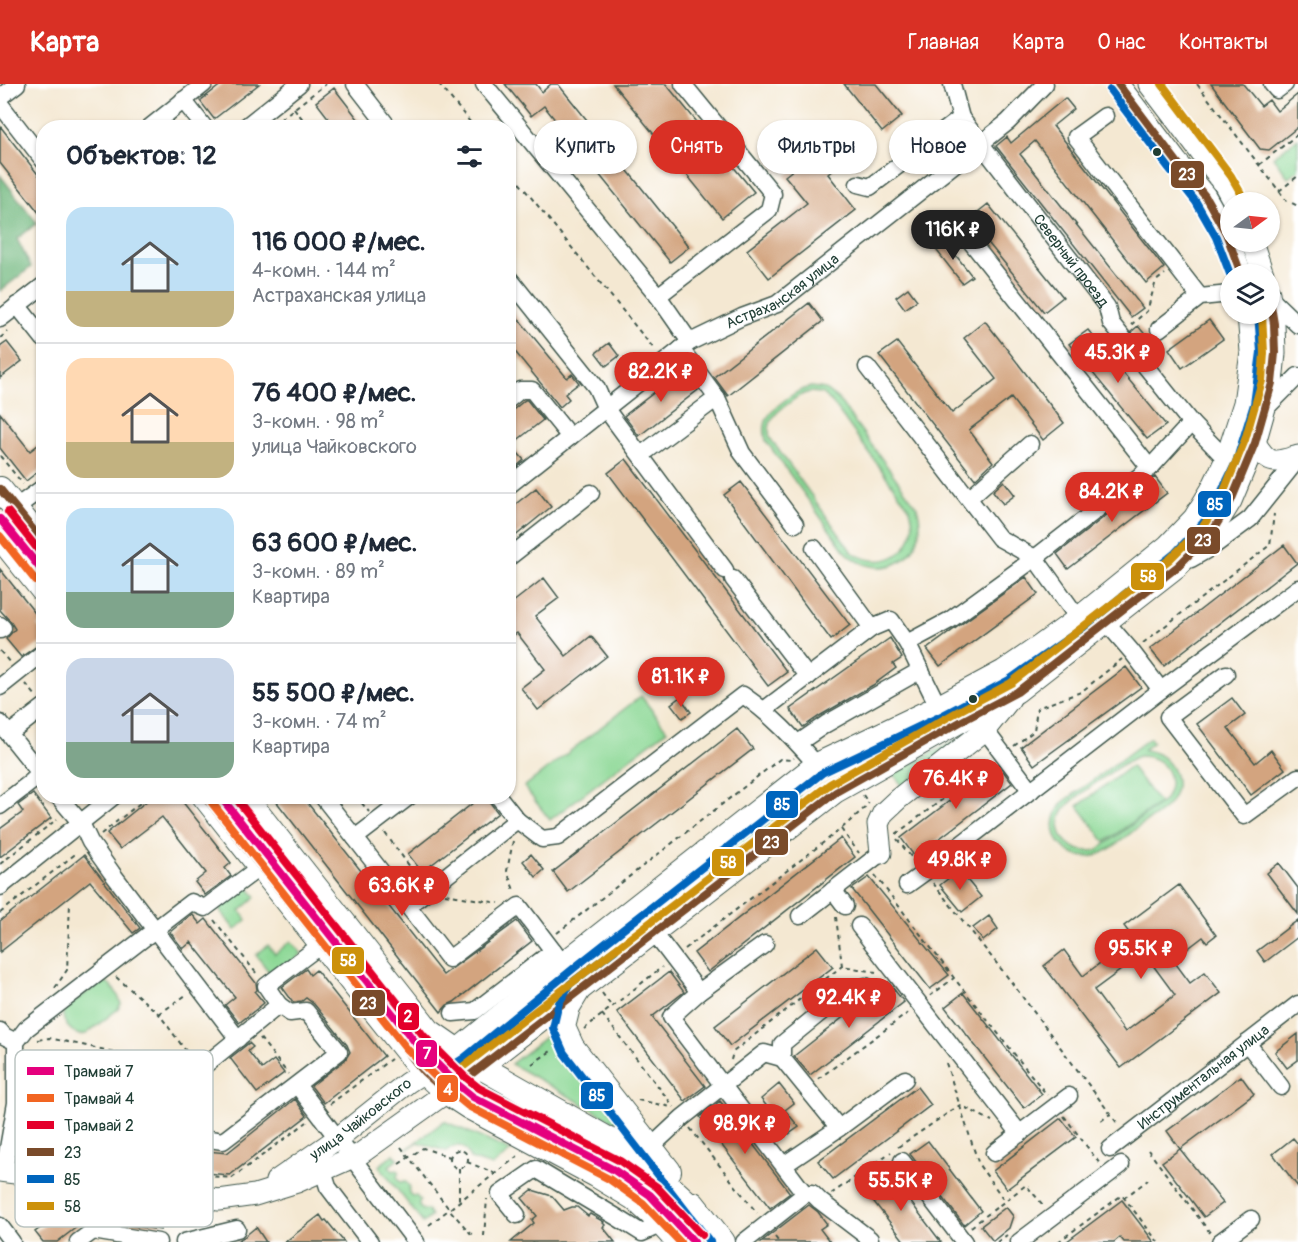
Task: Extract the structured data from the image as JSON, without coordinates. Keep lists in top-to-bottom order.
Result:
{
  "streets": {
    "main road": ["улица Чайковского"],
    "street": ["Северный проезд", "Астраханская улица", "Инструментальная улица"]
  },
  "crossings": [
    ["Северный проезд", "улица Чайковского"]
  ],
  "lines": [
    "transit line 23",
    "transit line 58",
    "transit line 85",
    "tram line 2",
    "tram line 7",
    "tram line 4"
  ],
  "legend": [
    "Трамвай 7",
    "Трамвай 4",
    "Трамвай 2",
    "23",
    "85",
    "58"
  ],
  "north": "right",
  "page": {
    "header": "Карта",
    "nav": [
      "Главная",
      "Карта",
      "О нас",
      "Контакты"
    ],
    "chip": [
      "Купить",
      "Снять",
      "Фильтры",
      "Новое"
    ],
    "heading": "Объектов: 12",
    "list": [
      {
        "name": "116 000 ₽/мес.",
        "note": "4-комн. · 144 m² · Астраханская улица"
      },
      {
        "name": "76 400 ₽/мес.",
        "note": "3-комн. · 98 m² · улица Чайковского"
      },
      {
        "name": "63 600 ₽/мес.",
        "note": "3-комн. · 89 m² · Квартира"
      },
      {
        "name": "55 500 ₽/мес.",
        "note": "3-комн. · 74 m² · Квартира"
      }
    ],
    "price": [
      "116K ₽",
      "45.3K ₽",
      "82.2K ₽",
      "84.2K ₽",
      "81.1K ₽",
      "76.4K ₽",
      "49.8K ₽",
      "63.6K ₽",
      "95.5K ₽",
      "92.4K ₽",
      "98.9K ₽",
      "55.5K ₽"
    ]
  }
}
